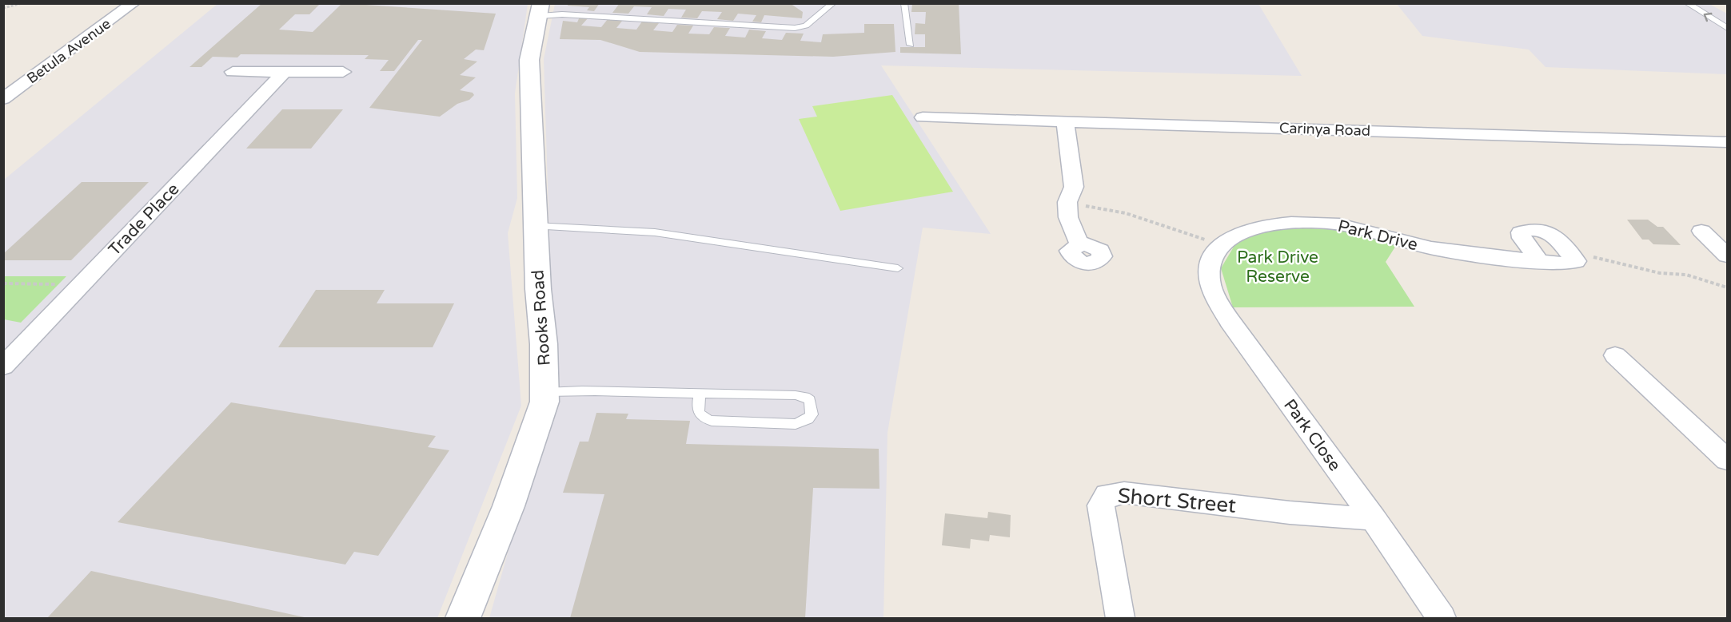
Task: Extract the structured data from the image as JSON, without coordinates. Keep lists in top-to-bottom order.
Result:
{
  "streets": {
    "street": [
      "Betula Avenue",
      "Carinya Road",
      "Trade Place",
      "Park Drive",
      "Rooks Road",
      "Park Close",
      "Short Street"
    ]
  },
  "crossings": [
    ["Park Drive", "Park Close"],
    ["Park Close", "Short Street"]
  ],
  "parks": ["Park Drive Reserve"]
}
